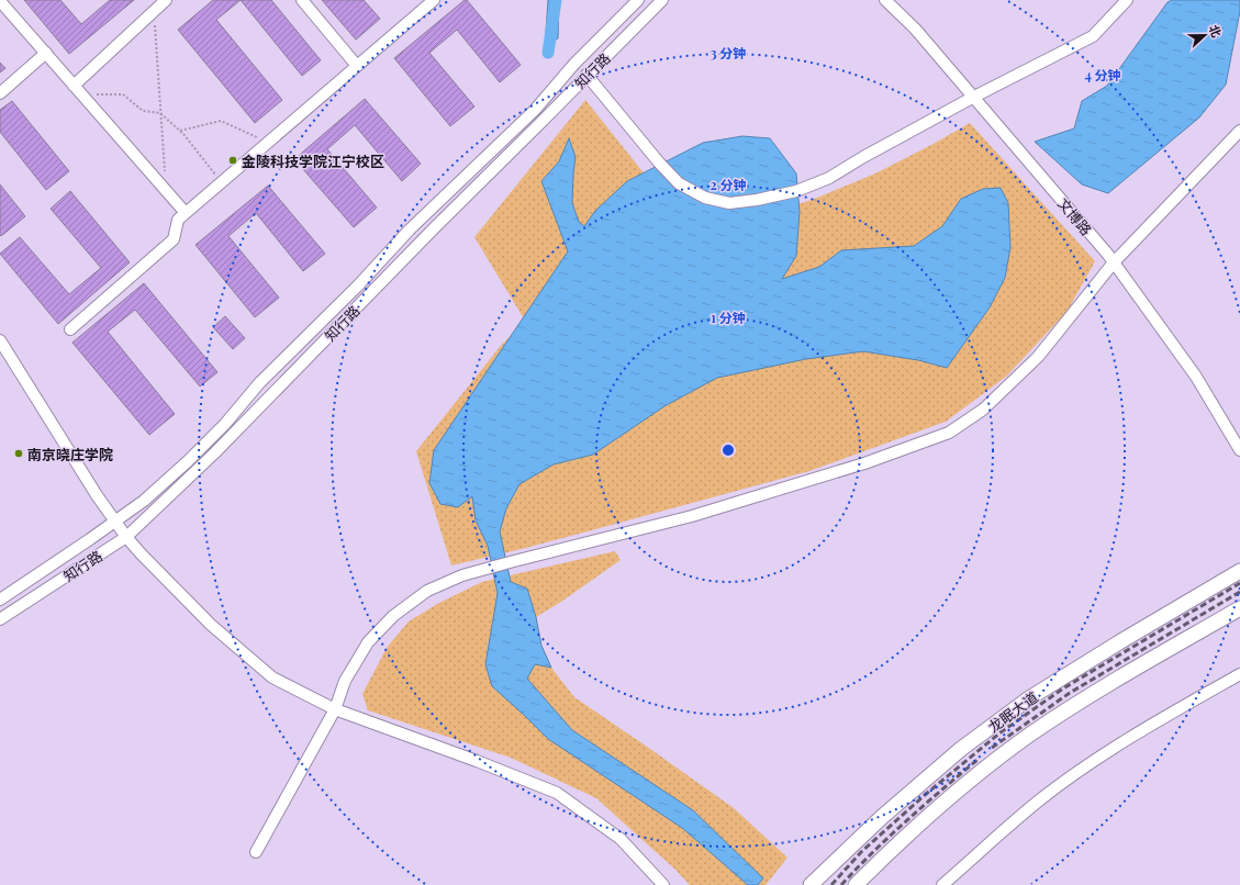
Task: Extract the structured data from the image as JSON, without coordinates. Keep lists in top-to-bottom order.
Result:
{
  "streets": {
    "main road": ["龙眠大道"],
    "street": ["知行路", "文博路"]
  },
  "places": ["金陵科技学院江宁校区", "南京晓庄学院"],
  "north": "right",
  "rings": [
    "3 分钟",
    "4 分钟",
    "2 分钟",
    "1 分钟"
  ]
}
